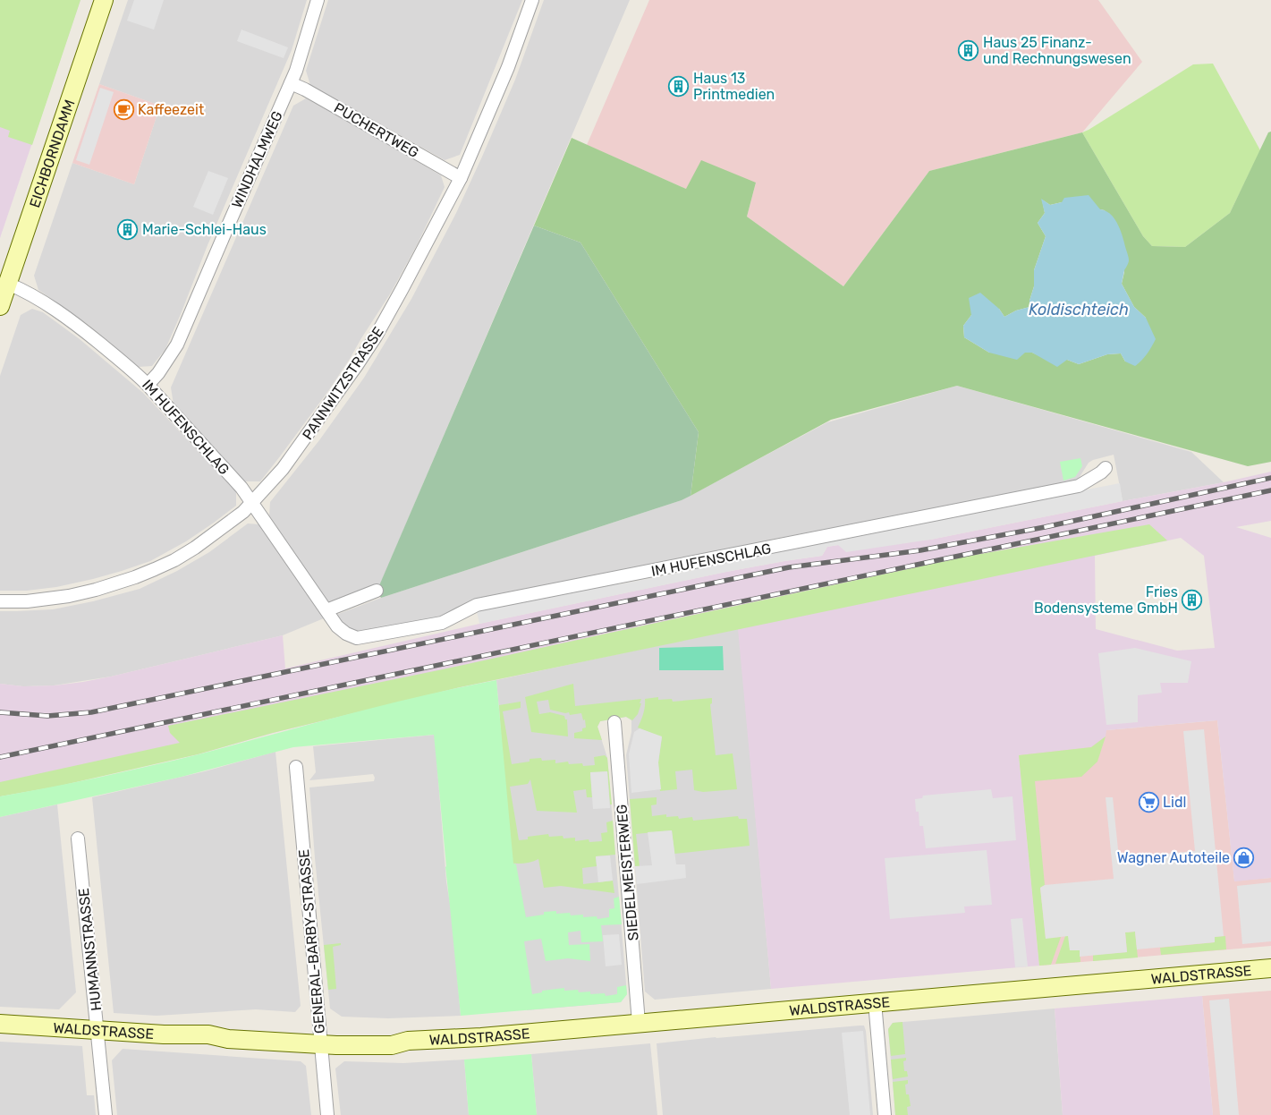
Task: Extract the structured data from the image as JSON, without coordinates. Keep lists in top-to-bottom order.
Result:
{
  "streets": {
    "main road": ["EICHBORNDAMM", "WALDSTRASSE"],
    "street": [
      "PUCHERTWEG",
      "WINDHALMWEG",
      "PANNWITZSTRASSE",
      "IM HUFENSCHLAG",
      "SIEDELMEISTERWEG",
      "GENERAL-BARBY-STRASSE",
      "HUMANNSTRASSE"
    ]
  },
  "crossings": [
    ["PUCHERTWEG", "WINDHALMWEG"],
    ["PUCHERTWEG", "PANNWITZSTRASSE"],
    ["EICHBORNDAMM", "IM HUFENSCHLAG"],
    ["WINDHALMWEG", "IM HUFENSCHLAG"],
    ["PANNWITZSTRASSE", "IM HUFENSCHLAG"],
    ["SIEDELMEISTERWEG", "WALDSTRASSE"],
    ["GENERAL-BARBY-STRASSE", "WALDSTRASSE"],
    ["HUMANNSTRASSE", "WALDSTRASSE"]
  ],
  "water": ["Koldischteich"],
  "places": {
    "building": [
      "Haus 25 Finanz- und Rechnungswesen",
      "Haus 13 Printmedien",
      "Marie-Schlei-Haus",
      "Fries Bodensysteme GmbH"
    ],
    "cafe": ["Kaffeezeit"],
    "supermarket": ["Lidl"],
    "shop": ["Wagner Autoteile"]
  }
}
